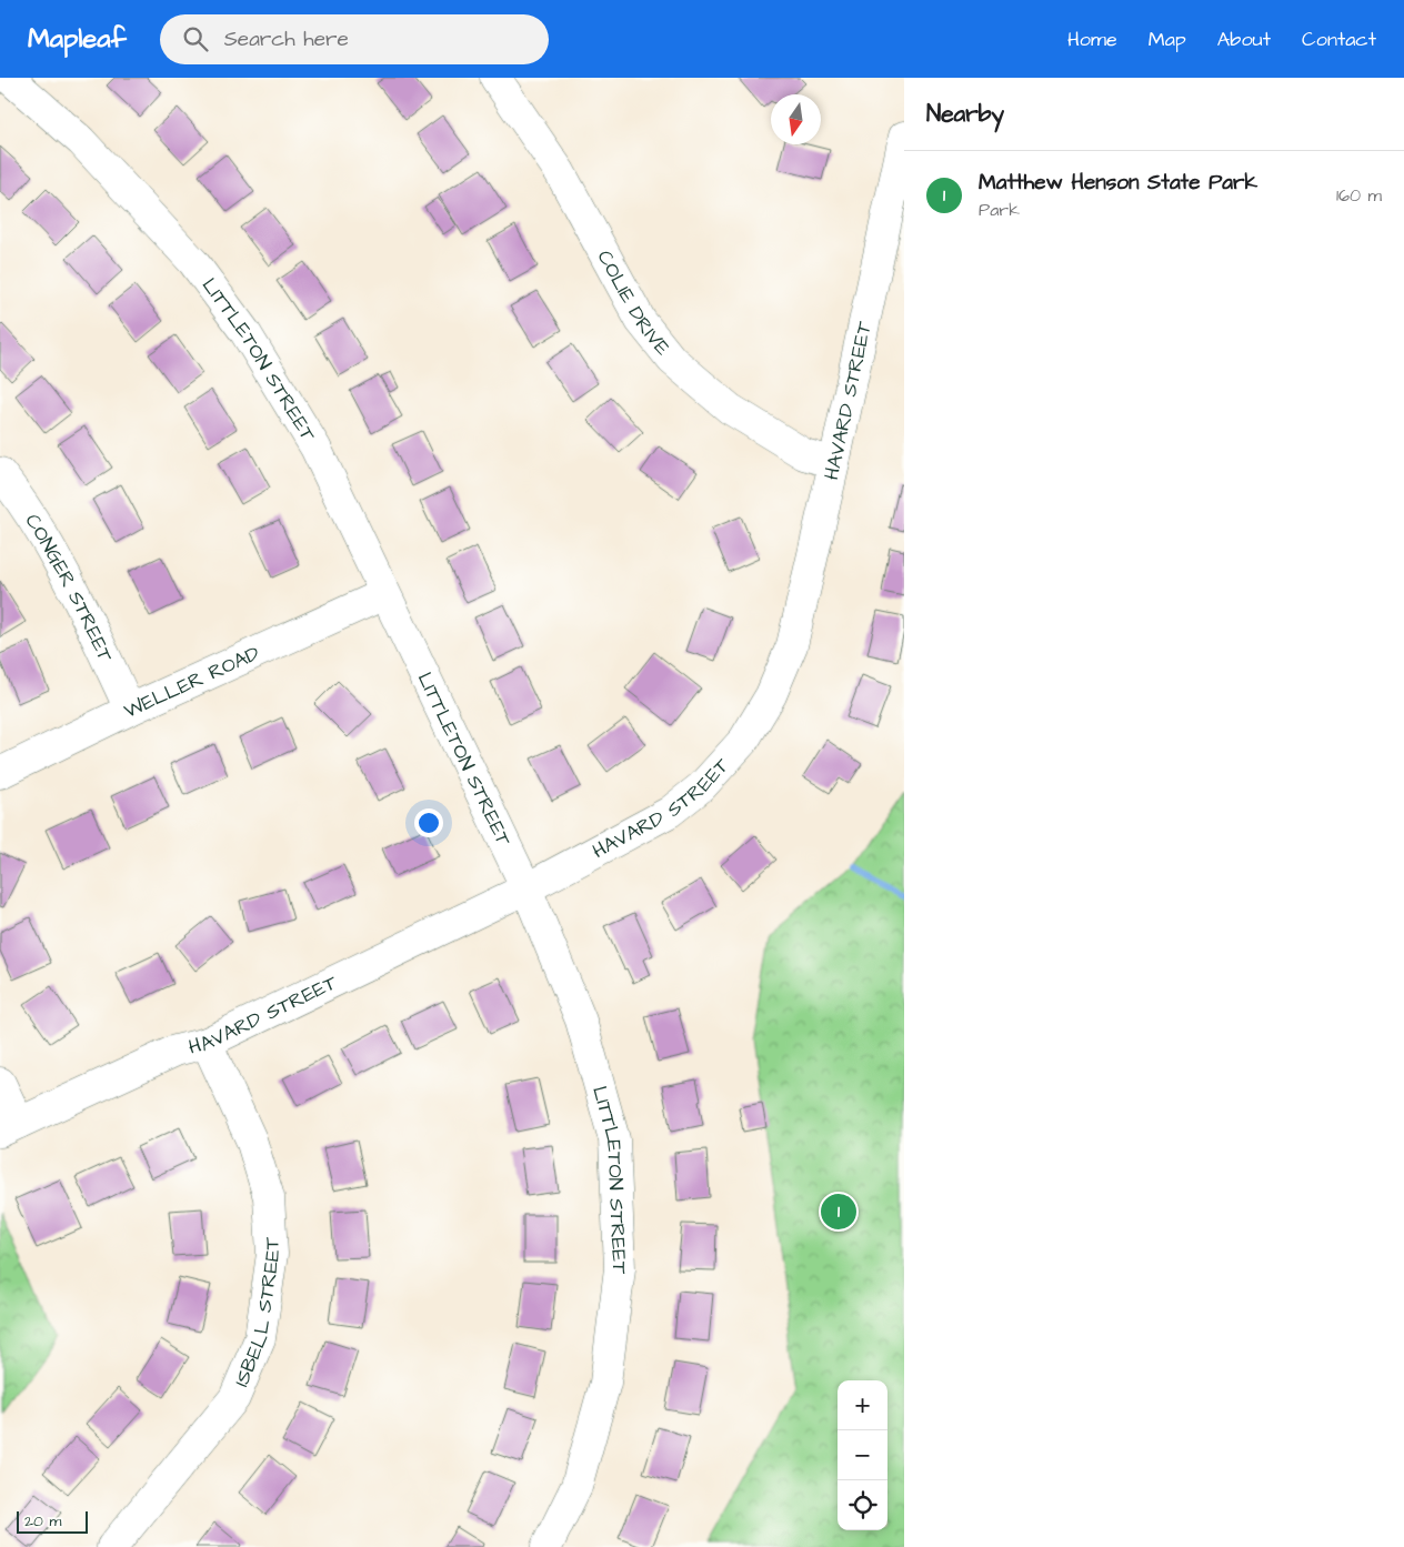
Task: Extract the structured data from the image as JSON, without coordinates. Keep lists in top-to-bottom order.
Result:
{
  "streets": {
    "street": [
      "COLIE DRIVE",
      "LITTLETON STREET",
      "HAVARD STREET",
      "CONGER STREET",
      "WELLER ROAD",
      "ISBELL STREET"
    ]
  },
  "crossings": [
    ["COLIE DRIVE", "HAVARD STREET"],
    ["LITTLETON STREET", "HAVARD STREET"],
    ["LITTLETON STREET", "WELLER ROAD"],
    ["HAVARD STREET", "ISBELL STREET"],
    ["CONGER STREET", "WELLER ROAD"]
  ],
  "scale_bar": "20 m",
  "north": "bottom",
  "page": {
    "header": "Mapleaf",
    "search": "Search here",
    "nav": [
      "Home",
      "Map",
      "About",
      "Contact"
    ],
    "heading": "Nearby",
    "list": [
      {
        "mark": "1",
        "name": "Matthew Henson State Park",
        "note": "Park",
        "value": "160 m"
      }
    ],
    "pins": "1",
    "map_buttons": ["+", "−"],
    "scale": "20 m"
  }
}
